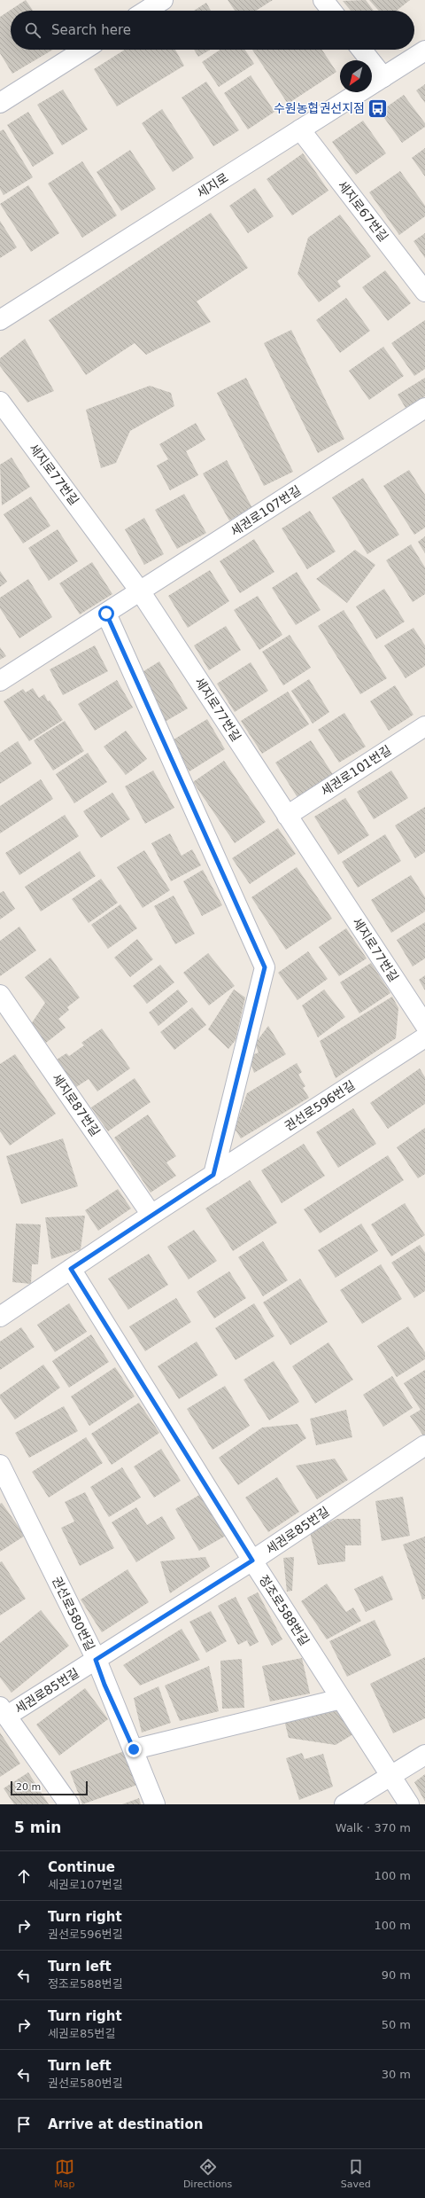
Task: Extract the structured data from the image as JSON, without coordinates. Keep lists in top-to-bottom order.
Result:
{
  "streets": {
    "street": [
      "세지로",
      "세지로67번길",
      "세지로77번길",
      "세권로107번길",
      "세권로101번길",
      "세지로87번길",
      "권선로596번길",
      "세권로85번길",
      "정조로588번길",
      "권선로580번길"
    ]
  },
  "crossings": [
    ["세지로", "세지로67번길"],
    ["세지로77번길", "세권로107번길"],
    ["세지로77번길", "세권로101번길"],
    ["세지로87번길", "권선로596번길"],
    ["권선로596번길", "정조로588번길"],
    ["세권로85번길", "정조로588번길"],
    ["세권로85번길", "권선로580번길"]
  ],
  "places": {
    "bus stop": ["수원농협권선지점"]
  },
  "scale_bar": "20 m",
  "north": "bottom left",
  "page": {
    "search": "Search here",
    "scale": "20 m",
    "heading": ["5 min", "Walk · 370 m"],
    "list": [
      ["Continue", "세권로107번길", "100 m"],
      ["Turn right", "권선로596번길", "100 m"],
      ["Turn left", "정조로588번길", "90 m"],
      ["Turn right", "세권로85번길", "50 m"],
      ["Turn left", "권선로580번길", "30 m"],
      "Arrive at destination"
    ],
    "nav": ["Map", "Directions", "Saved"]
  }
}
